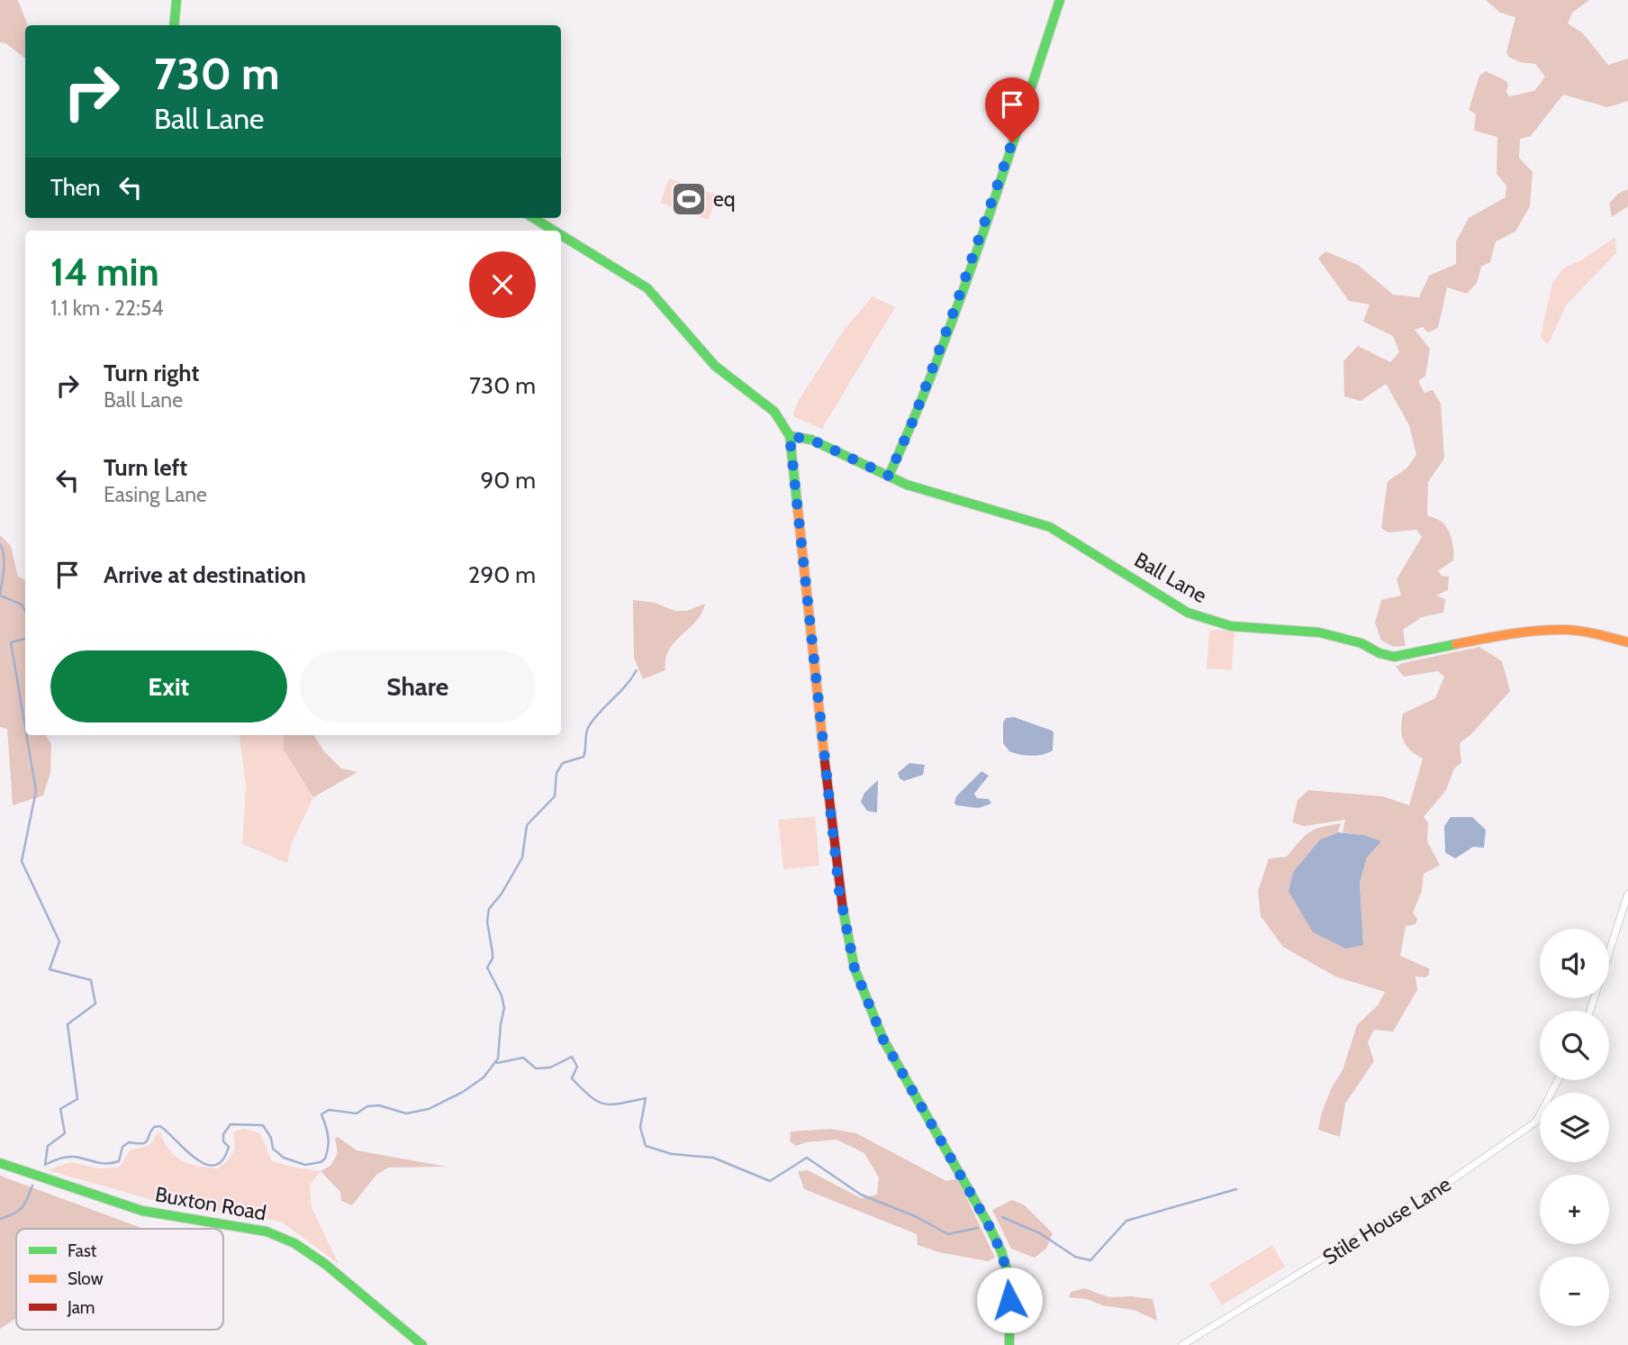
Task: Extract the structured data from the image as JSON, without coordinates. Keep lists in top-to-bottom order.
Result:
{
  "streets": {
    "main road": ["Ball Lane", "Buxton Road"],
    "street": ["Stile House Lane"]
  },
  "places": {
    "sports": ["eq"]
  },
  "legend": ["Fast", "Slow", "Jam"],
  "page": {
    "turn": ["730 m", "Ball Lane"],
    "then": "Then",
    "heading": ["14 min", "1.1 km · 22:54"],
    "list": [
      {
        "name": "Turn right",
        "note": "Ball Lane",
        "value": "730 m"
      },
      {
        "name": "Turn left",
        "note": "Easing Lane",
        "value": "90 m"
      },
      {
        "name": "Arrive at destination",
        "value": "290 m"
      }
    ],
    "buttons": ["Exit", "Share"],
    "map_buttons": ["+", "−"]
  }
}
